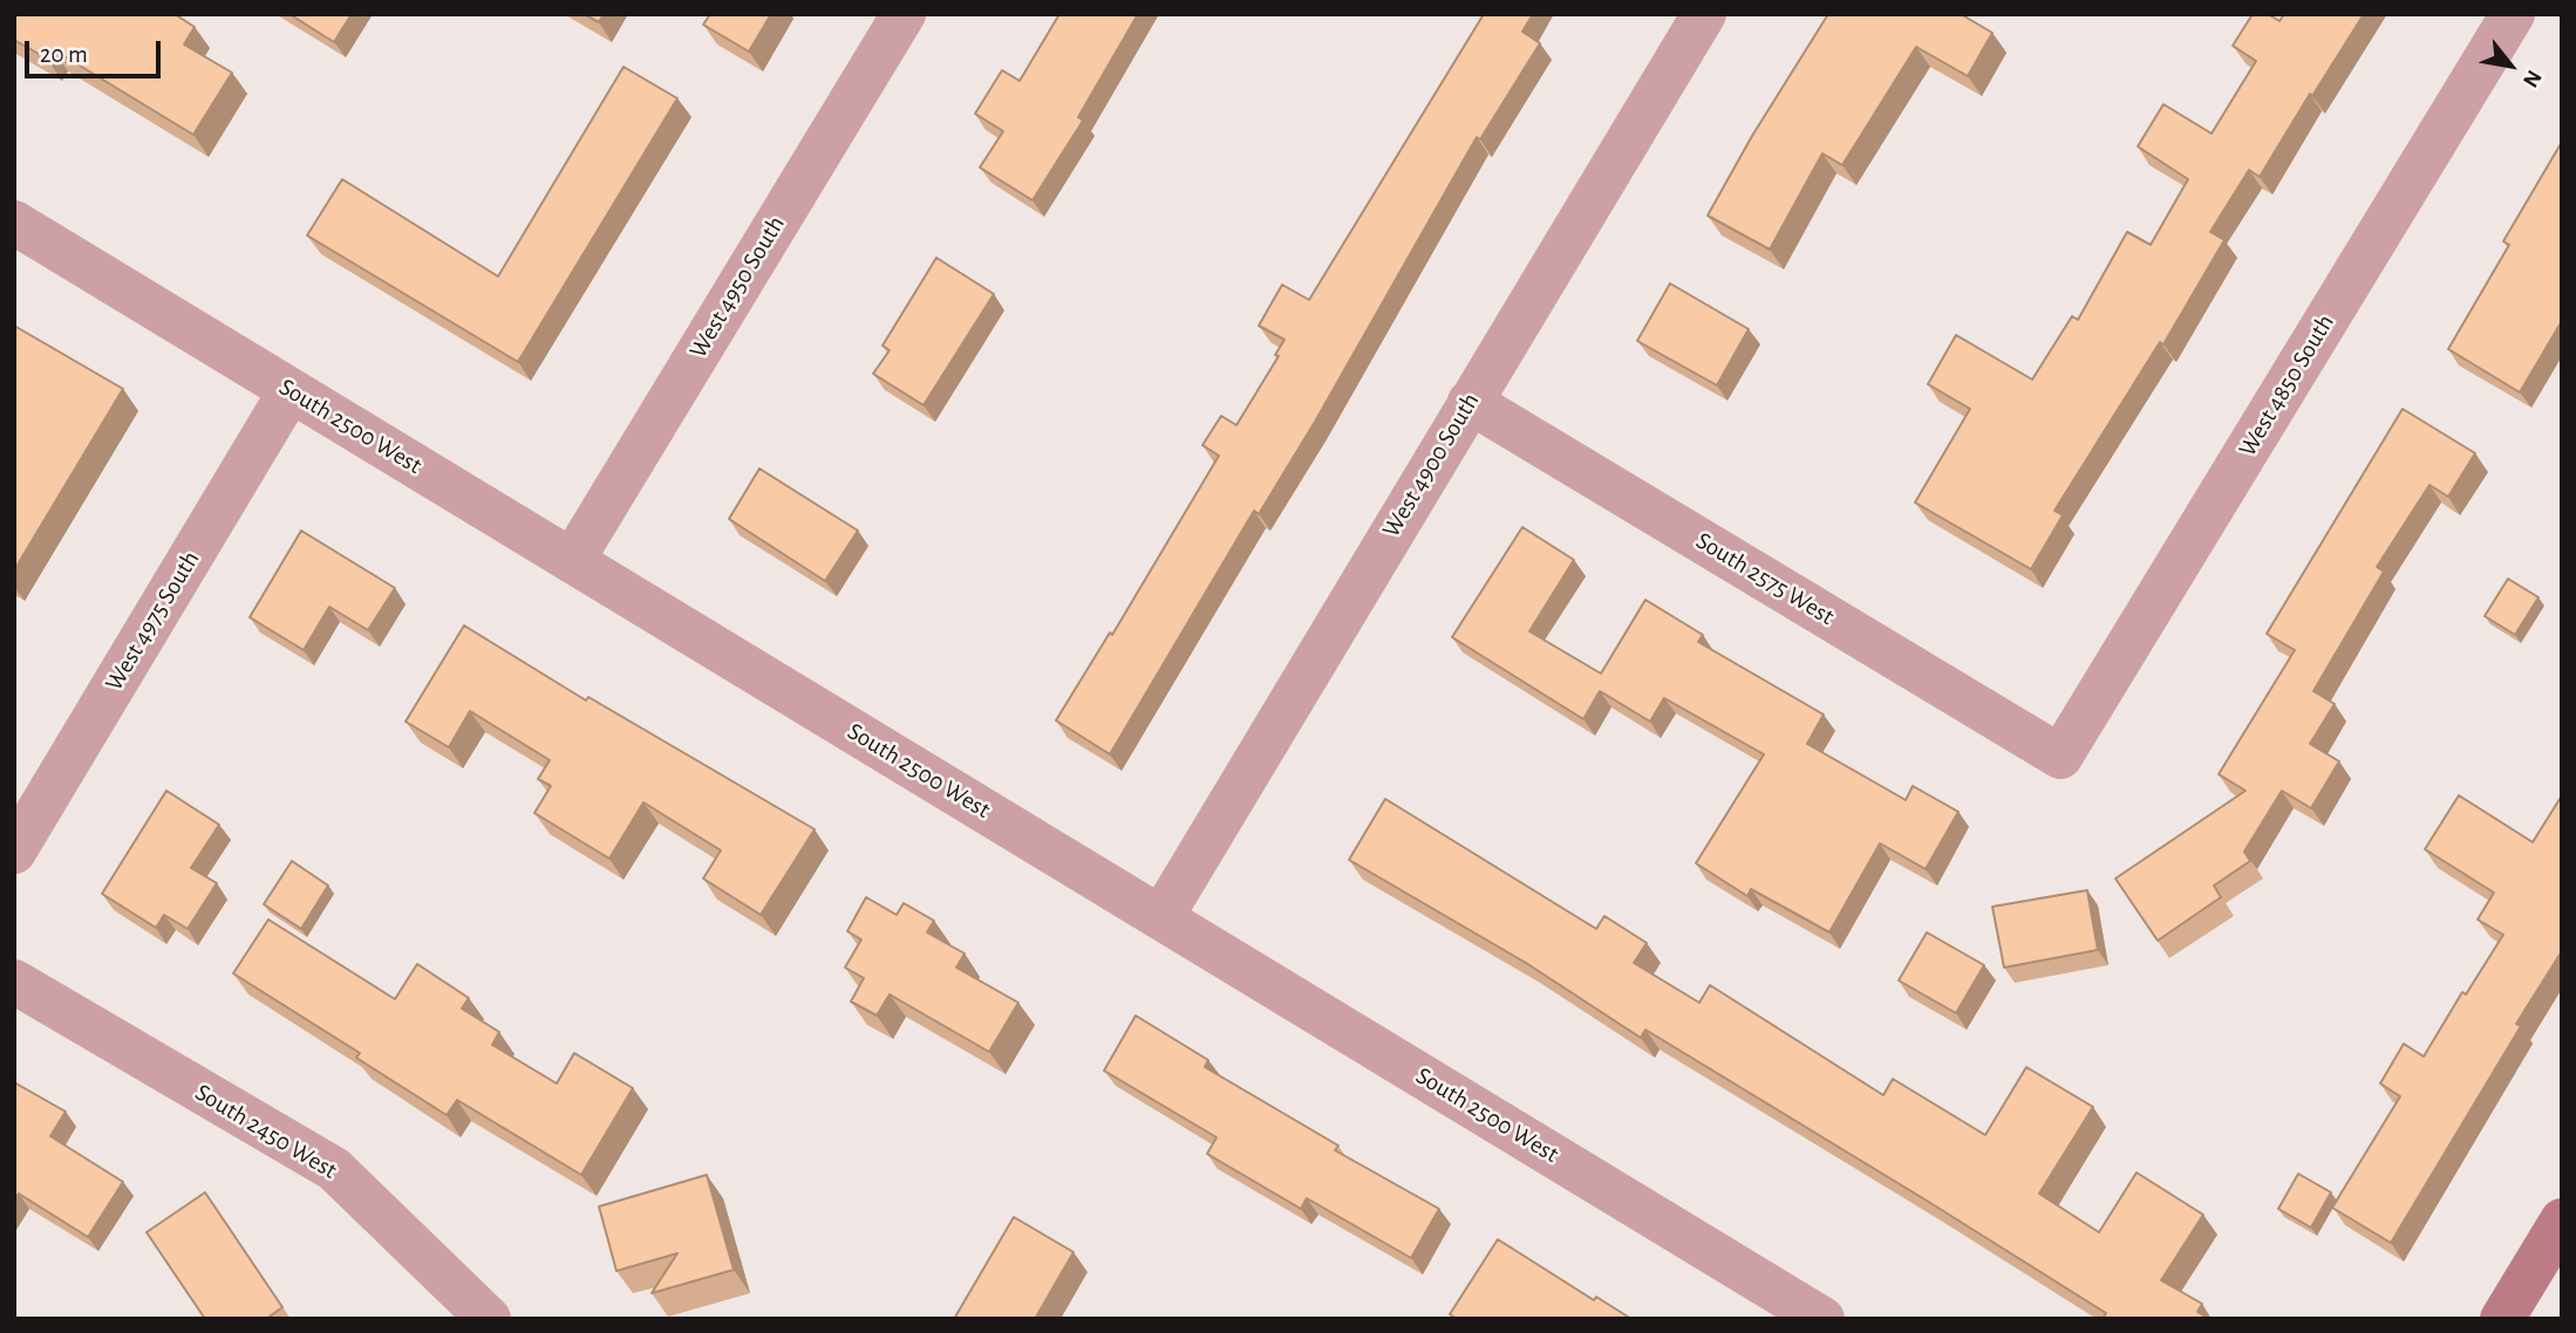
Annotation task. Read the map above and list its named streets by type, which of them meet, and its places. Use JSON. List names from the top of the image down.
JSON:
{
  "streets": {
    "street": [
      "West 4950 South",
      "West 4850 South",
      "South 2500 West",
      "West 4900 South",
      "South 2575 West",
      "West 4975 South",
      "South 2450 West"
    ]
  },
  "crossings": [
    ["West 4950 South", "South 2500 West"],
    ["West 4850 South", "South 2575 West"],
    ["South 2500 West", "West 4900 South"],
    ["South 2500 West", "West 4975 South"],
    ["West 4900 South", "South 2575 West"]
  ],
  "scale_bar": "20 m",
  "north": "bottom right"
}
